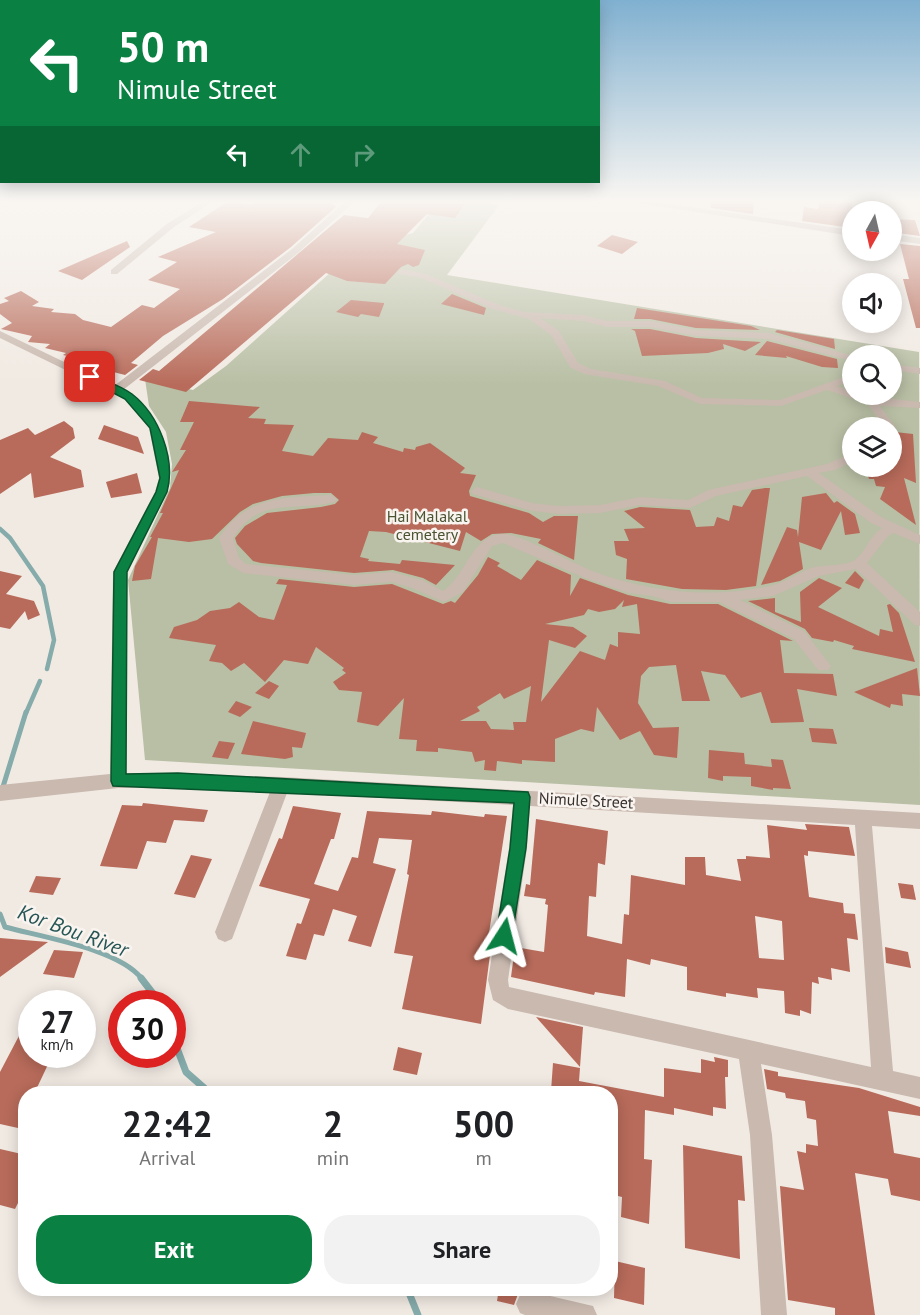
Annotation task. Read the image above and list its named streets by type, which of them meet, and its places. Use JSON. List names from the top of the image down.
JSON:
{
  "streets": {
    "street": ["Nimule Street"]
  },
  "water": ["Kor Bou River"],
  "parks": ["Hai Malakal cemetery"],
  "north": "bottom",
  "page": {
    "turn": ["50 m", "Nimule Street"],
    "speed": "27 km/h",
    "limit": "30",
    "eta": [
      "22:42",
      "Arrival",
      "2",
      "min",
      "500",
      "m"
    ],
    "buttons": ["Exit", "Share"]
  }
}
